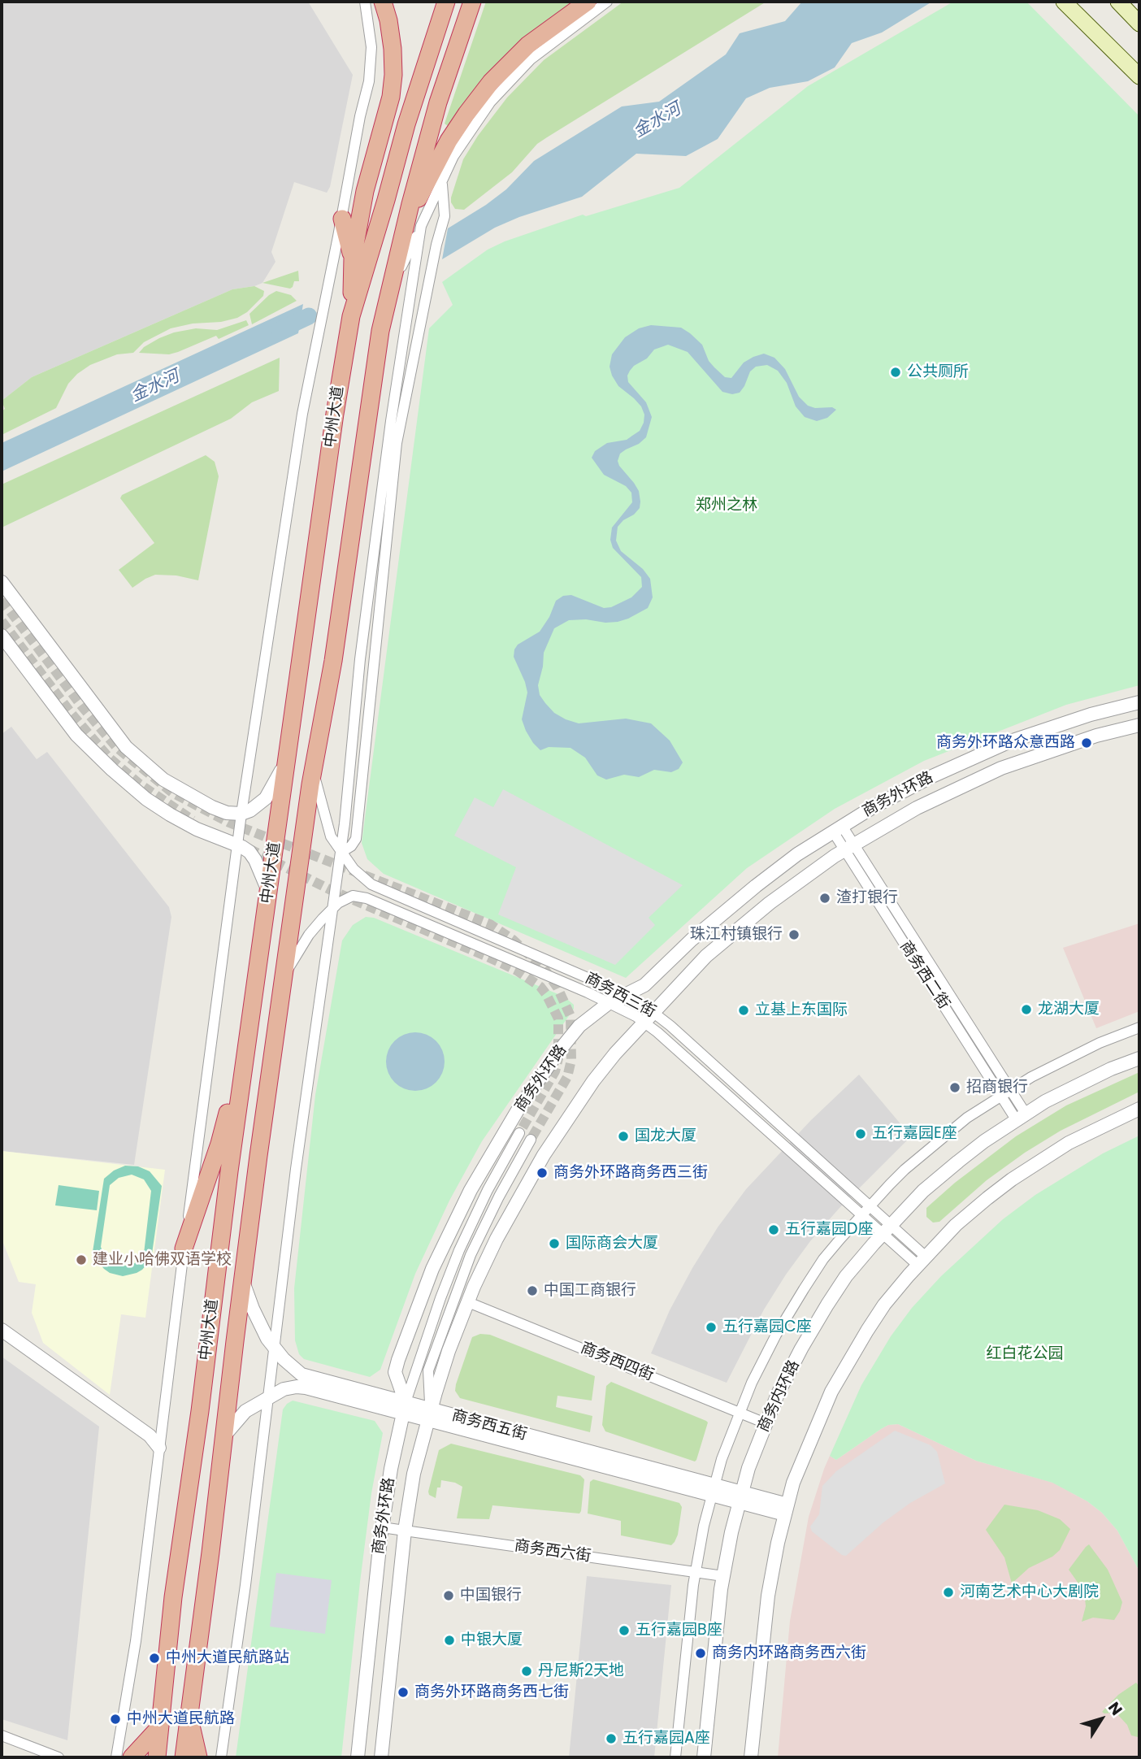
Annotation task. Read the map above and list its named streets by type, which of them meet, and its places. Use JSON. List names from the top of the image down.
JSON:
{
  "streets": {
    "highway": ["中州大道"],
    "street": [
      "商务外环路",
      "商务西二街",
      "商务西三街",
      "商务西四街",
      "商务内环路",
      "商务西五街",
      "商务西六街"
    ]
  },
  "crossings": [
    ["中州大道", "商务西三街"],
    ["中州大道", "商务西五街"],
    ["商务外环路", "商务西二街"],
    ["商务外环路", "商务西三街"],
    ["商务外环路", "商务西四街"],
    ["商务外环路", "商务西五街"],
    ["商务外环路", "商务西六街"],
    ["商务西二街", "商务内环路"],
    ["商务西三街", "商务内环路"],
    ["商务西四街", "商务内环路"],
    ["商务内环路", "商务西五街"],
    ["商务内环路", "商务西六街"]
  ],
  "water": ["金水河"],
  "parks": ["郑州之林", "红白花公园"],
  "places": [
    "公共厕所",
    "商务外环路众意西路",
    "渣打银行",
    "珠江村镇银行",
    "龙湖大厦",
    "立基上东国际",
    "招商银行",
    "五行嘉园E座",
    "国龙大厦",
    "商务外环路商务西三街",
    "五行嘉园D座",
    "国际商会大厦",
    "建业小哈佛双语学校",
    "中国工商银行",
    "五行嘉园C座",
    "河南艺术中心大剧院",
    "中国银行",
    "五行嘉园B座",
    "中银大厦",
    "商务内环路商务西六街",
    "中州大道民航路站",
    "丹尼斯2天地",
    "商务外环路商务西七街",
    "中州大道民航路",
    "五行嘉园A座"
  ],
  "north": "top right"
}
